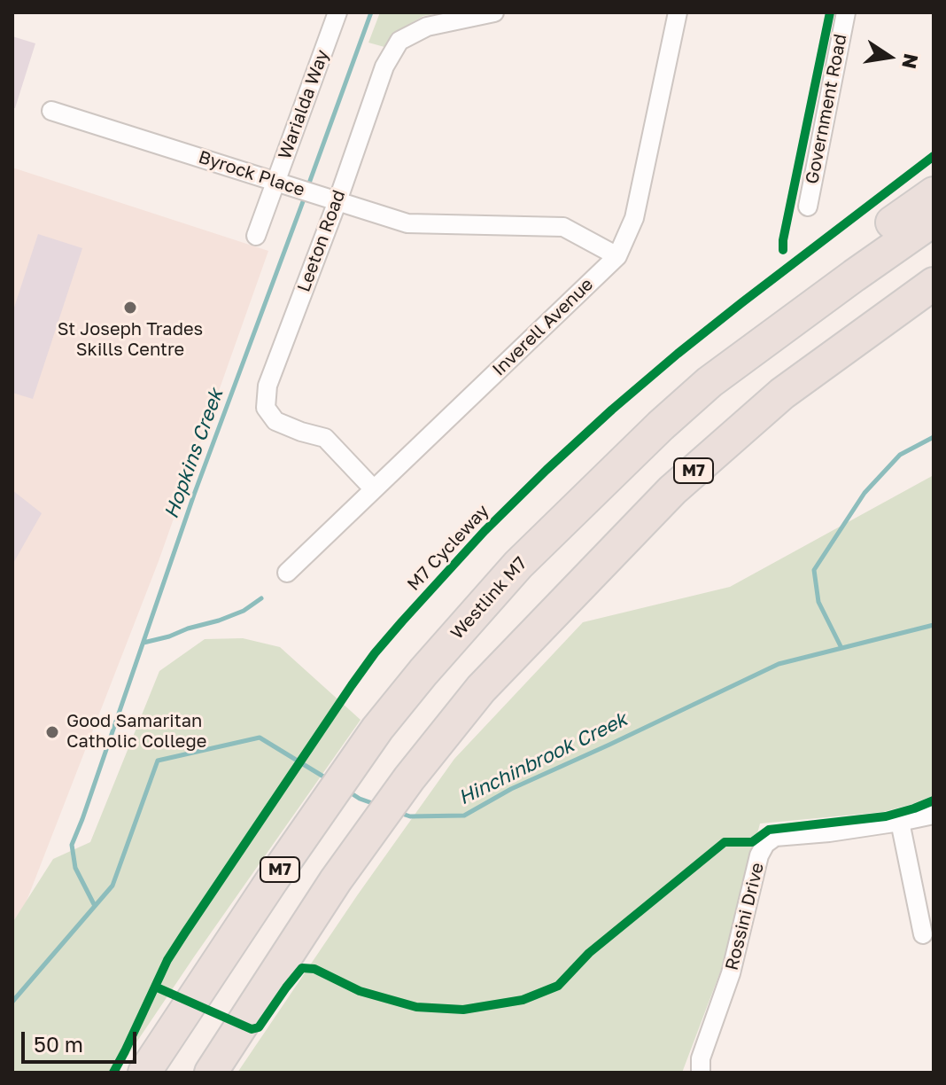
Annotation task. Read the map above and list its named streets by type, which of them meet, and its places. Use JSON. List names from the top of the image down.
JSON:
{
  "streets": {
    "highway": ["M7", "Westlink M7"],
    "street": [
      "Warialda Way",
      "Government Road",
      "Byrock Place",
      "Leeton Road",
      "Inverell Avenue",
      "Rossini Drive"
    ],
    "cycle path": ["M7 Cycleway"]
  },
  "crossings": [
    ["Warialda Way", "Byrock Place"],
    ["Byrock Place", "Leeton Road"],
    ["Byrock Place", "Inverell Avenue"],
    ["Leeton Road", "Inverell Avenue"]
  ],
  "water": ["Hopkins Creek", "Hinchinbrook Creek"],
  "places": ["St Joseph Trades Skills Centre", "Good Samaritan Catholic College"],
  "scale_bar": "50 m",
  "north": "right"
}
